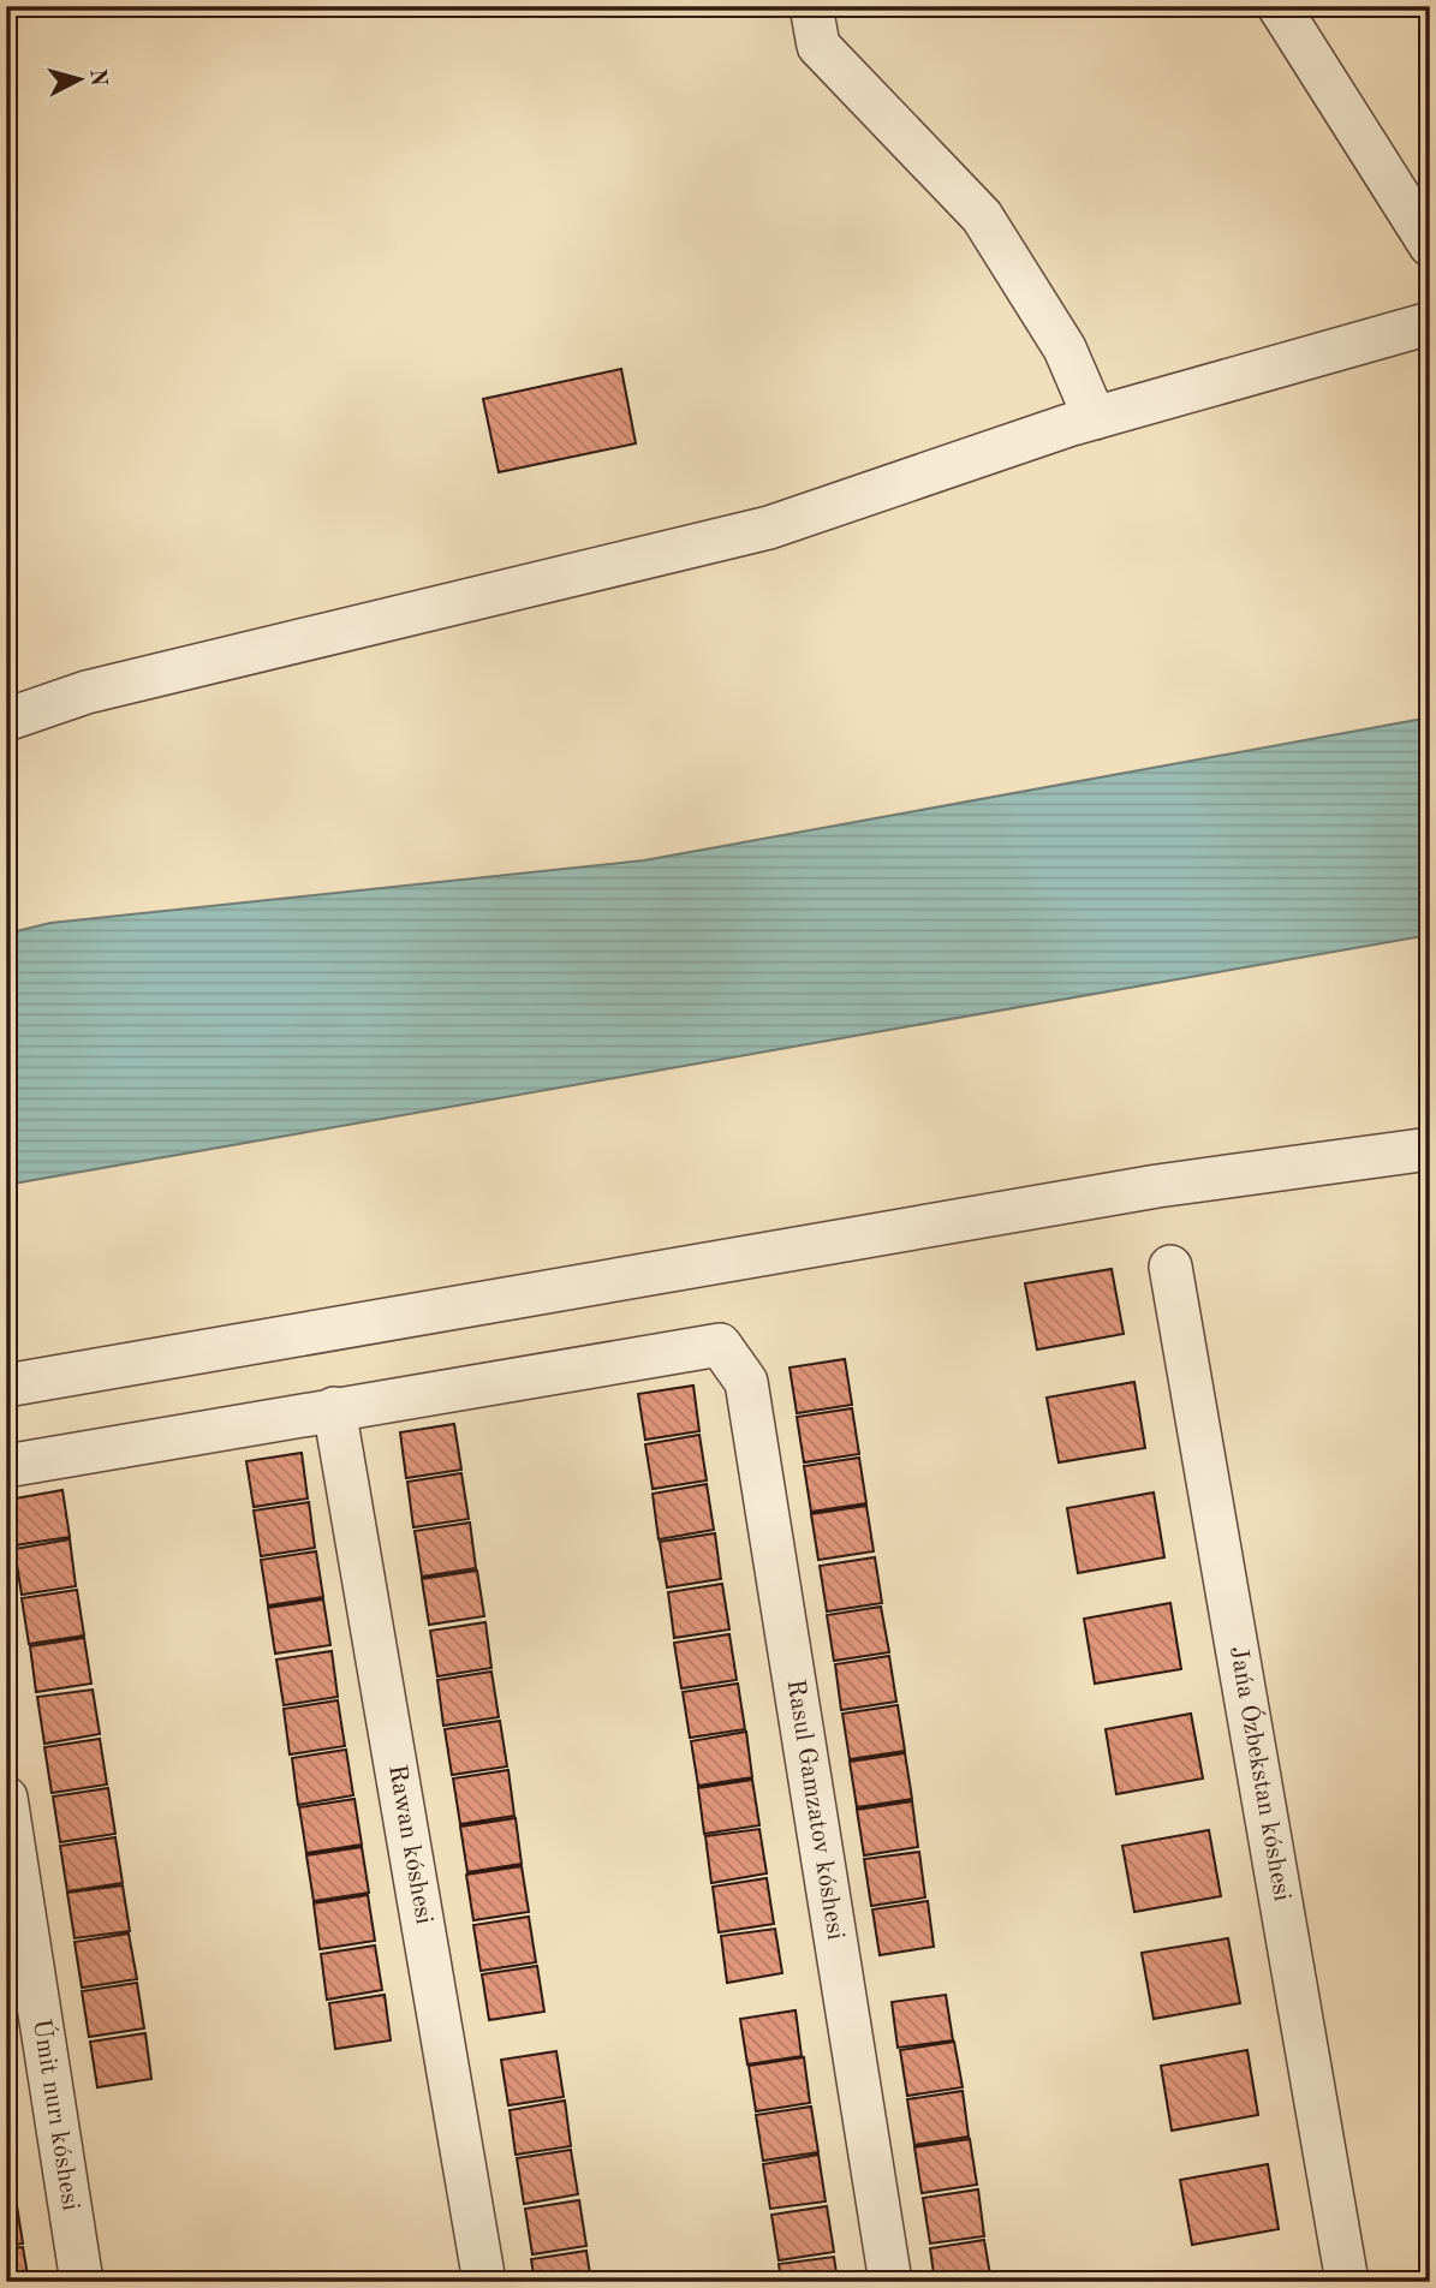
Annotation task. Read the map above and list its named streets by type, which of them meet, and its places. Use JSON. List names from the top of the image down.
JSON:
{
  "streets": {
    "street": [
      "Jańa Ózbekstan kóshesi",
      "Rasul Gamzatov kóshesi",
      "Rawan kóshesi",
      "Úmit nurı kóshesi"
    ]
  },
  "crossings": [
    ["Rasul Gamzatov kóshesi", "Rawan kóshesi"]
  ],
  "north": "right"
}
